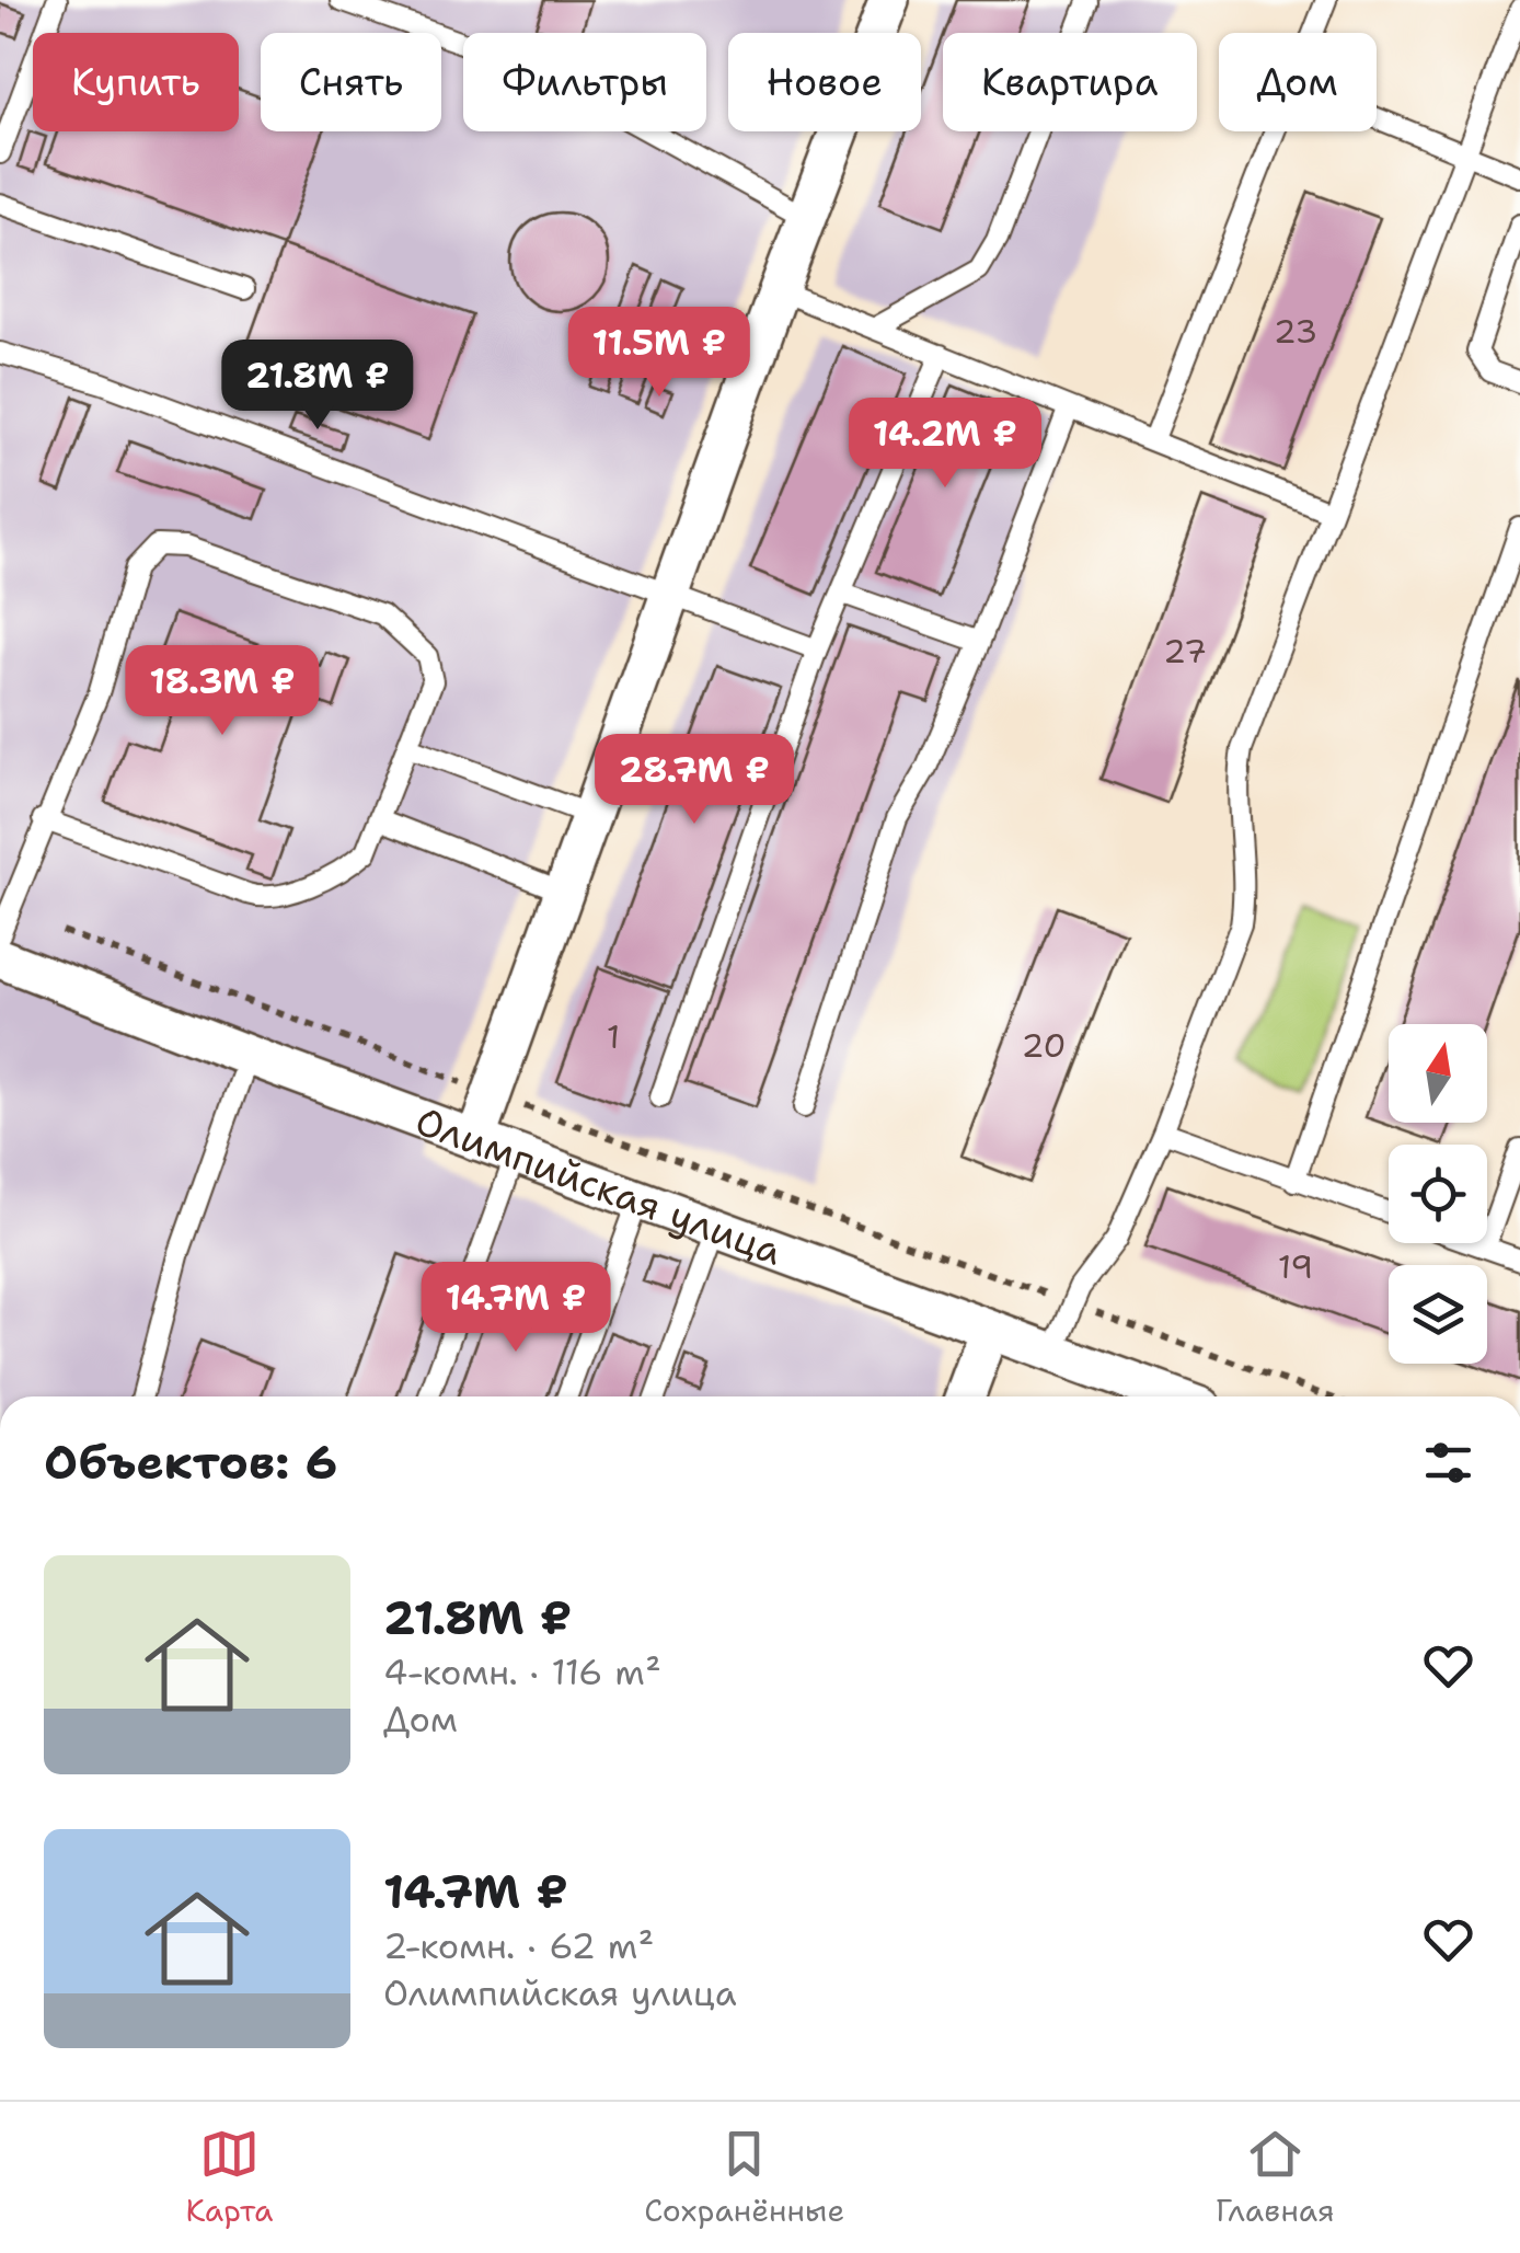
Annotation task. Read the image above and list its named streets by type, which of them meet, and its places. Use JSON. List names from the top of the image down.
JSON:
{
  "streets": {
    "street": ["Олимпийская улица"]
  },
  "house_numbers": [
    "23",
    "27",
    "1",
    "20",
    "19"
  ],
  "north": "top",
  "page": {
    "chip": [
      "Купить",
      "Снять",
      "Фильтры",
      "Новое",
      "Квартира",
      "Дом"
    ],
    "price": [
      "11.5M ₽",
      "21.8M ₽",
      "14.2M ₽",
      "18.3M ₽",
      "28.7M ₽",
      "14.7M ₽"
    ],
    "heading": "Объектов: 6",
    "list": [
      {
        "name": "21.8M ₽",
        "note": "4-комн. · 116 m² · Дом"
      },
      {
        "name": "14.7M ₽",
        "note": "2-комн. · 62 m² · Олимпийская улица"
      }
    ],
    "tabs": ["Карта", "Сохранённые", "Главная"]
  }
}
